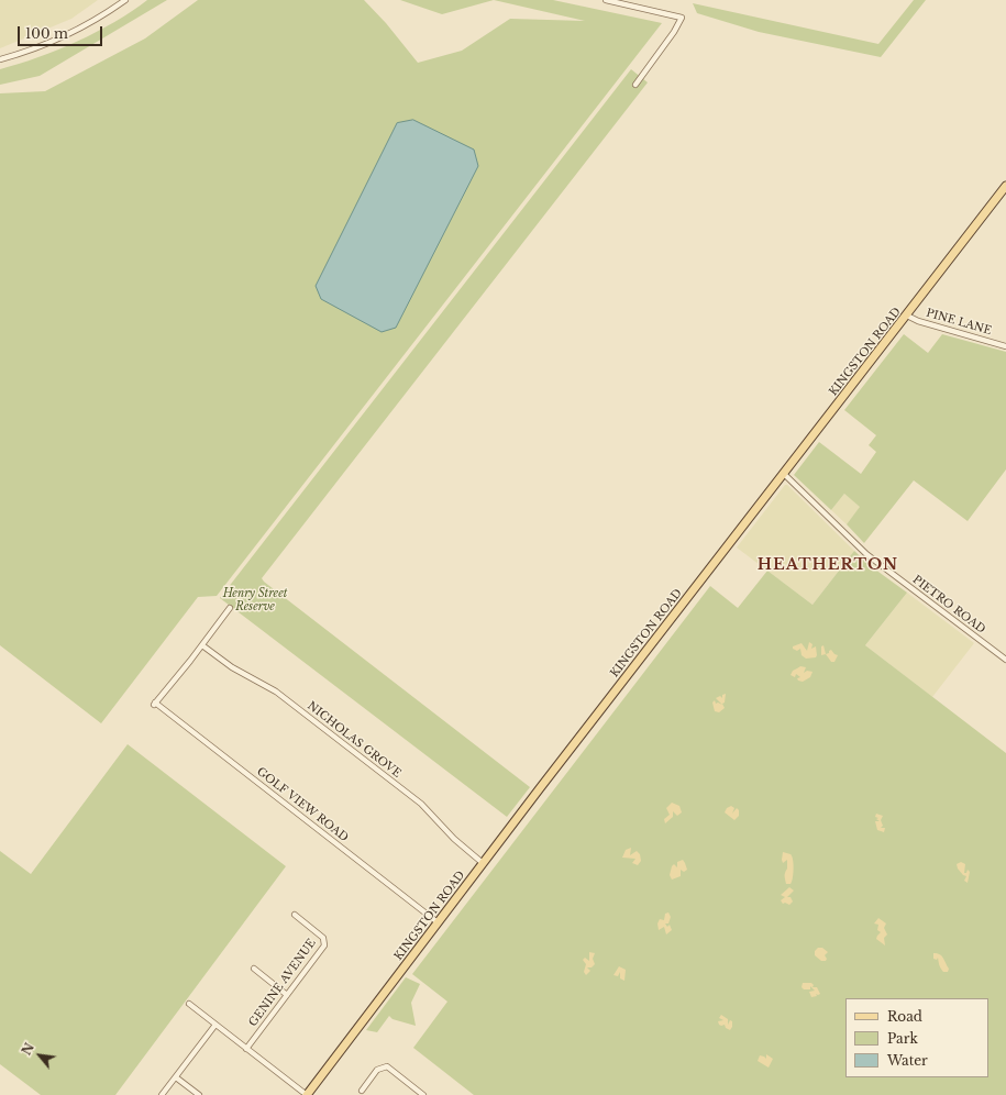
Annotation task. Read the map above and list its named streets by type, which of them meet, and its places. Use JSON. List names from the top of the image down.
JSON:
{
  "streets": {
    "main road": ["KINGSTON ROAD"],
    "street": [
      "PINE LANE",
      "PIETRO ROAD",
      "NICHOLAS GROVE",
      "GOLF VIEW ROAD",
      "GENINE AVENUE"
    ]
  },
  "crossings": [
    ["PINE LANE", "KINGSTON ROAD"],
    ["KINGSTON ROAD", "PIETRO ROAD"],
    ["KINGSTON ROAD", "NICHOLAS GROVE"],
    ["KINGSTON ROAD", "GOLF VIEW ROAD"],
    ["NICHOLAS GROVE", "GOLF VIEW ROAD"]
  ],
  "districts": ["HEATHERTON"],
  "parks": ["Henry Street Reserve"],
  "legend": ["Road", "Park", "Water"],
  "scale_bar": "100 m",
  "north": "top left"
}
